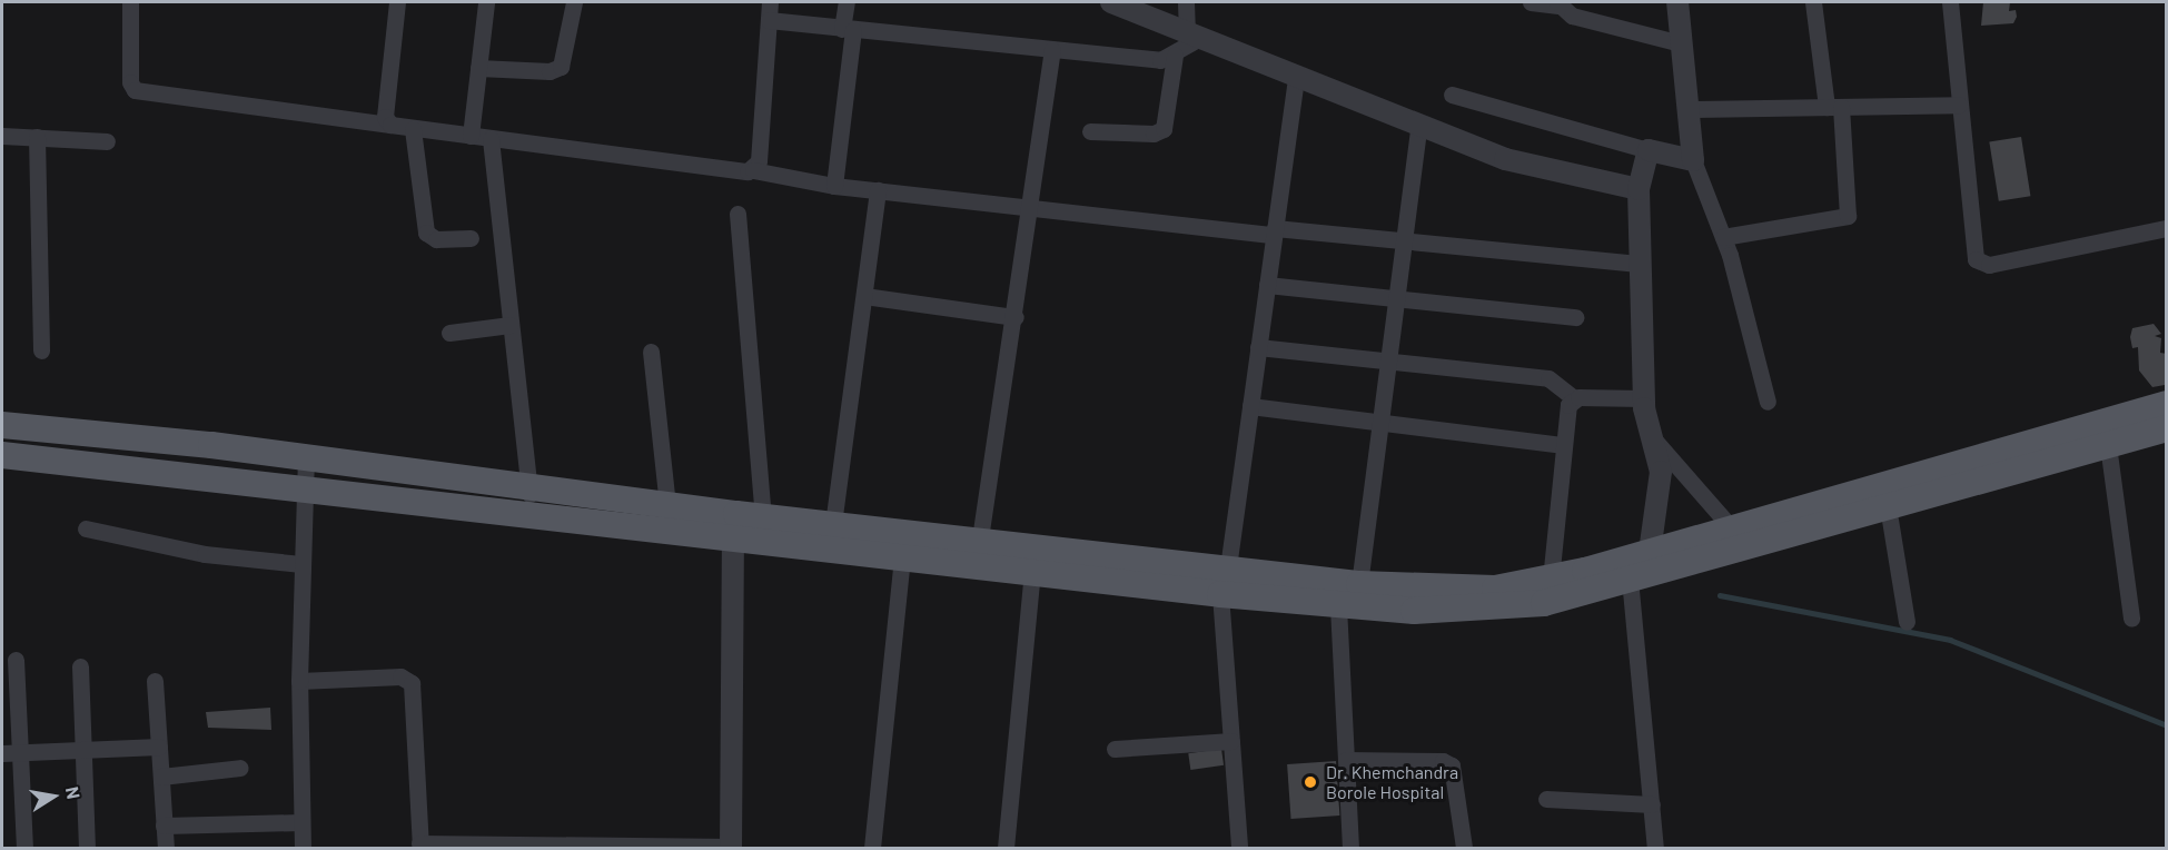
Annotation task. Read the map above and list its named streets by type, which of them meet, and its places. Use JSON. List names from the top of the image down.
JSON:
{
  "places": ["Dr. Khemchandra Borole Hospital"],
  "north": "right"
}
